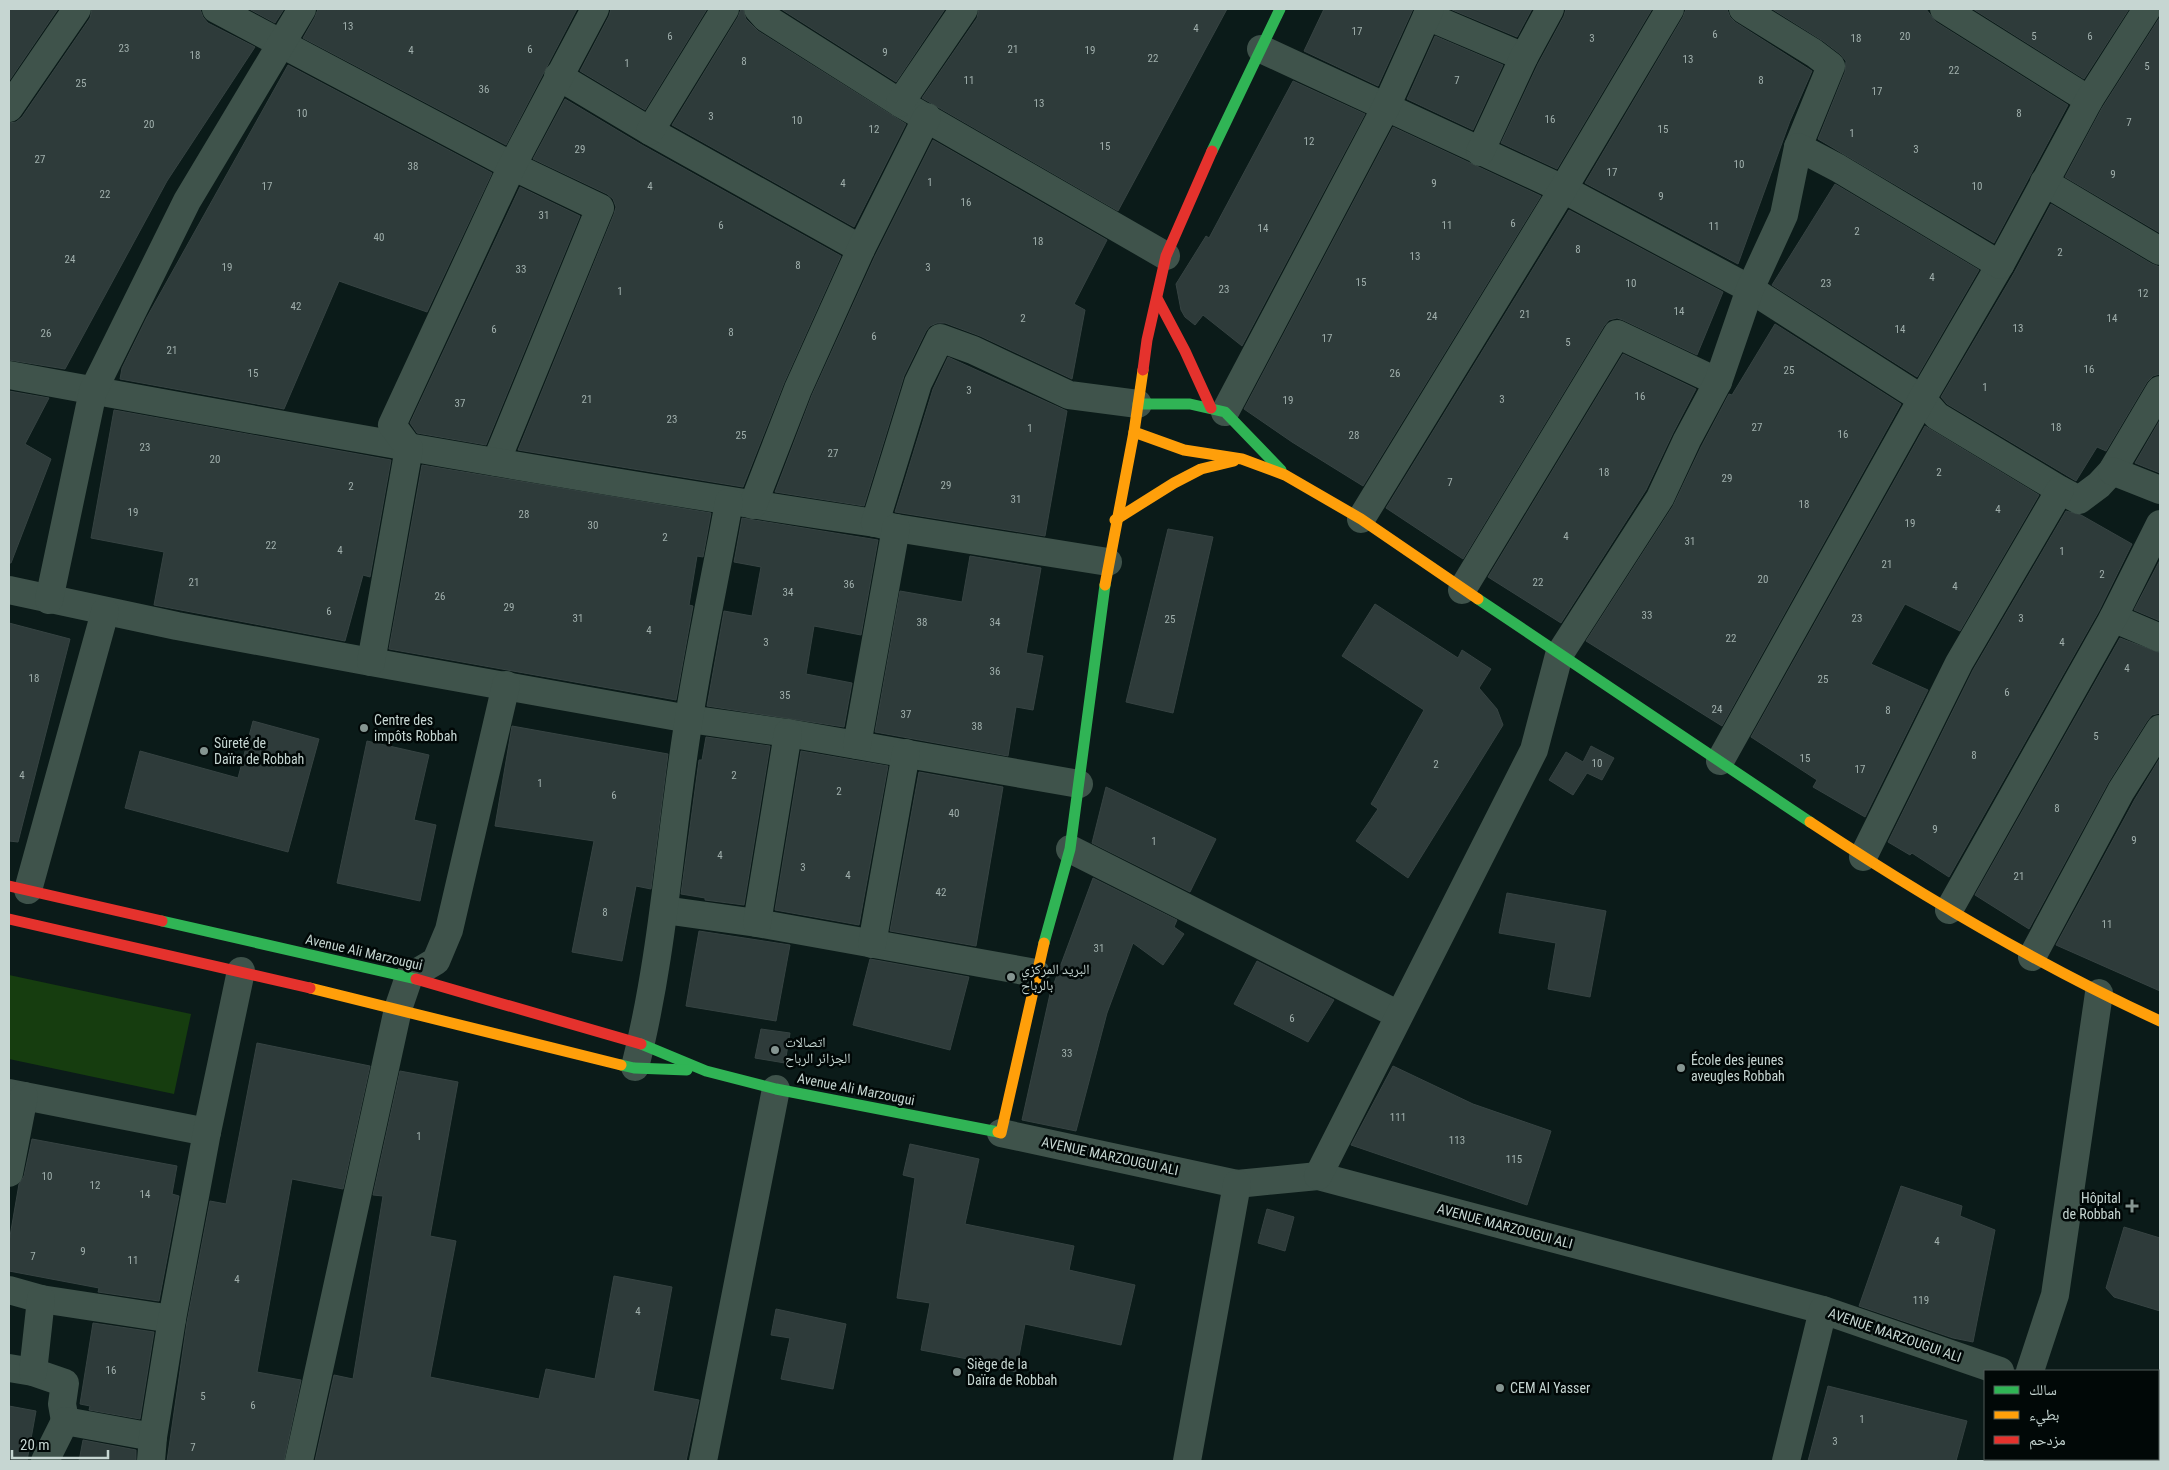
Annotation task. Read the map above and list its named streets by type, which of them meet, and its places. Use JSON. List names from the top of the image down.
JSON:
{
  "streets": {
    "main road": ["Avenue Ali Marzougui"],
    "street": ["AVENUE MARZOUGUI ALI"]
  },
  "crossings": [
    ["Avenue Ali Marzougui", "AVENUE MARZOUGUI ALI"]
  ],
  "places": {
    "other": [
      "Centre des impôts Robbah",
      "Sûreté de Daïra de Robbah",
      "البريد المركزي بالرباح",
      "اتصالات الجزائر الرباح",
      "École des jeunes aveugles Robbah",
      "Siège de la Daïra de Robbah",
      "CEM Al Yasser"
    ],
    "health": ["Hôpital de Robbah"]
  },
  "house_numbers": [
    "13",
    "4",
    "17",
    "6",
    "6",
    "20",
    "5",
    "6",
    "3",
    "18",
    "23",
    "6",
    "21",
    "4",
    "19",
    "9",
    "18",
    "22",
    "13",
    "8",
    "1",
    "5",
    "22",
    "11",
    "7",
    "8",
    "25",
    "36",
    "17",
    "13",
    "10",
    "8",
    "3",
    "16",
    "10",
    "7",
    "20",
    "12",
    "15",
    "1",
    "12",
    "15",
    "29",
    "3",
    "27",
    "10",
    "38",
    "17",
    "9",
    "1",
    "4",
    "9",
    "17",
    "4",
    "10",
    "22",
    "9",
    "16",
    "31",
    "6",
    "6",
    "11",
    "11",
    "14",
    "2",
    "40",
    "18",
    "8",
    "2",
    "13",
    "24",
    "8",
    "19",
    "3",
    "33",
    "4",
    "15",
    "10",
    "23",
    "23",
    "1",
    "12",
    "42",
    "14",
    "21",
    "24",
    "2",
    "14",
    "13",
    "6",
    "14",
    "8",
    "26",
    "6",
    "17",
    "5",
    "21",
    "16",
    "25",
    "15",
    "26",
    "1",
    "3",
    "16",
    "21",
    "3",
    "19",
    "37",
    "23",
    "27",
    "18",
    "1",
    "16",
    "25",
    "28",
    "23",
    "27",
    "20",
    "18",
    "2",
    "29",
    "7",
    "29",
    "2",
    "31",
    "18",
    "4",
    "19",
    "28",
    "19",
    "30",
    "4",
    "2",
    "31",
    "22",
    "4",
    "1",
    "21",
    "2",
    "20",
    "21",
    "22",
    "36",
    "4",
    "34",
    "26",
    "29",
    "6",
    "33",
    "31",
    "23",
    "3",
    "25",
    "38",
    "34",
    "4",
    "22",
    "3",
    "4",
    "4",
    "36",
    "18",
    "25",
    "6",
    "35",
    "24",
    "8",
    "37",
    "38",
    "5",
    "8",
    "15",
    "10",
    "2",
    "17",
    "4",
    "2",
    "1",
    "2",
    "6",
    "8",
    "40",
    "9",
    "9",
    "1",
    "4",
    "3",
    "4",
    "21",
    "42",
    "8",
    "11",
    "31",
    "6",
    "33",
    "111",
    "1",
    "113",
    "115",
    "10",
    "12",
    "14",
    "4",
    "9",
    "7",
    "11",
    "4",
    "119",
    "4",
    "16",
    "5",
    "6",
    "1",
    "3",
    "7"
  ],
  "legend": ["سالك", "بطيء", "مزدحم"],
  "scale_bar": "20 m"
}
